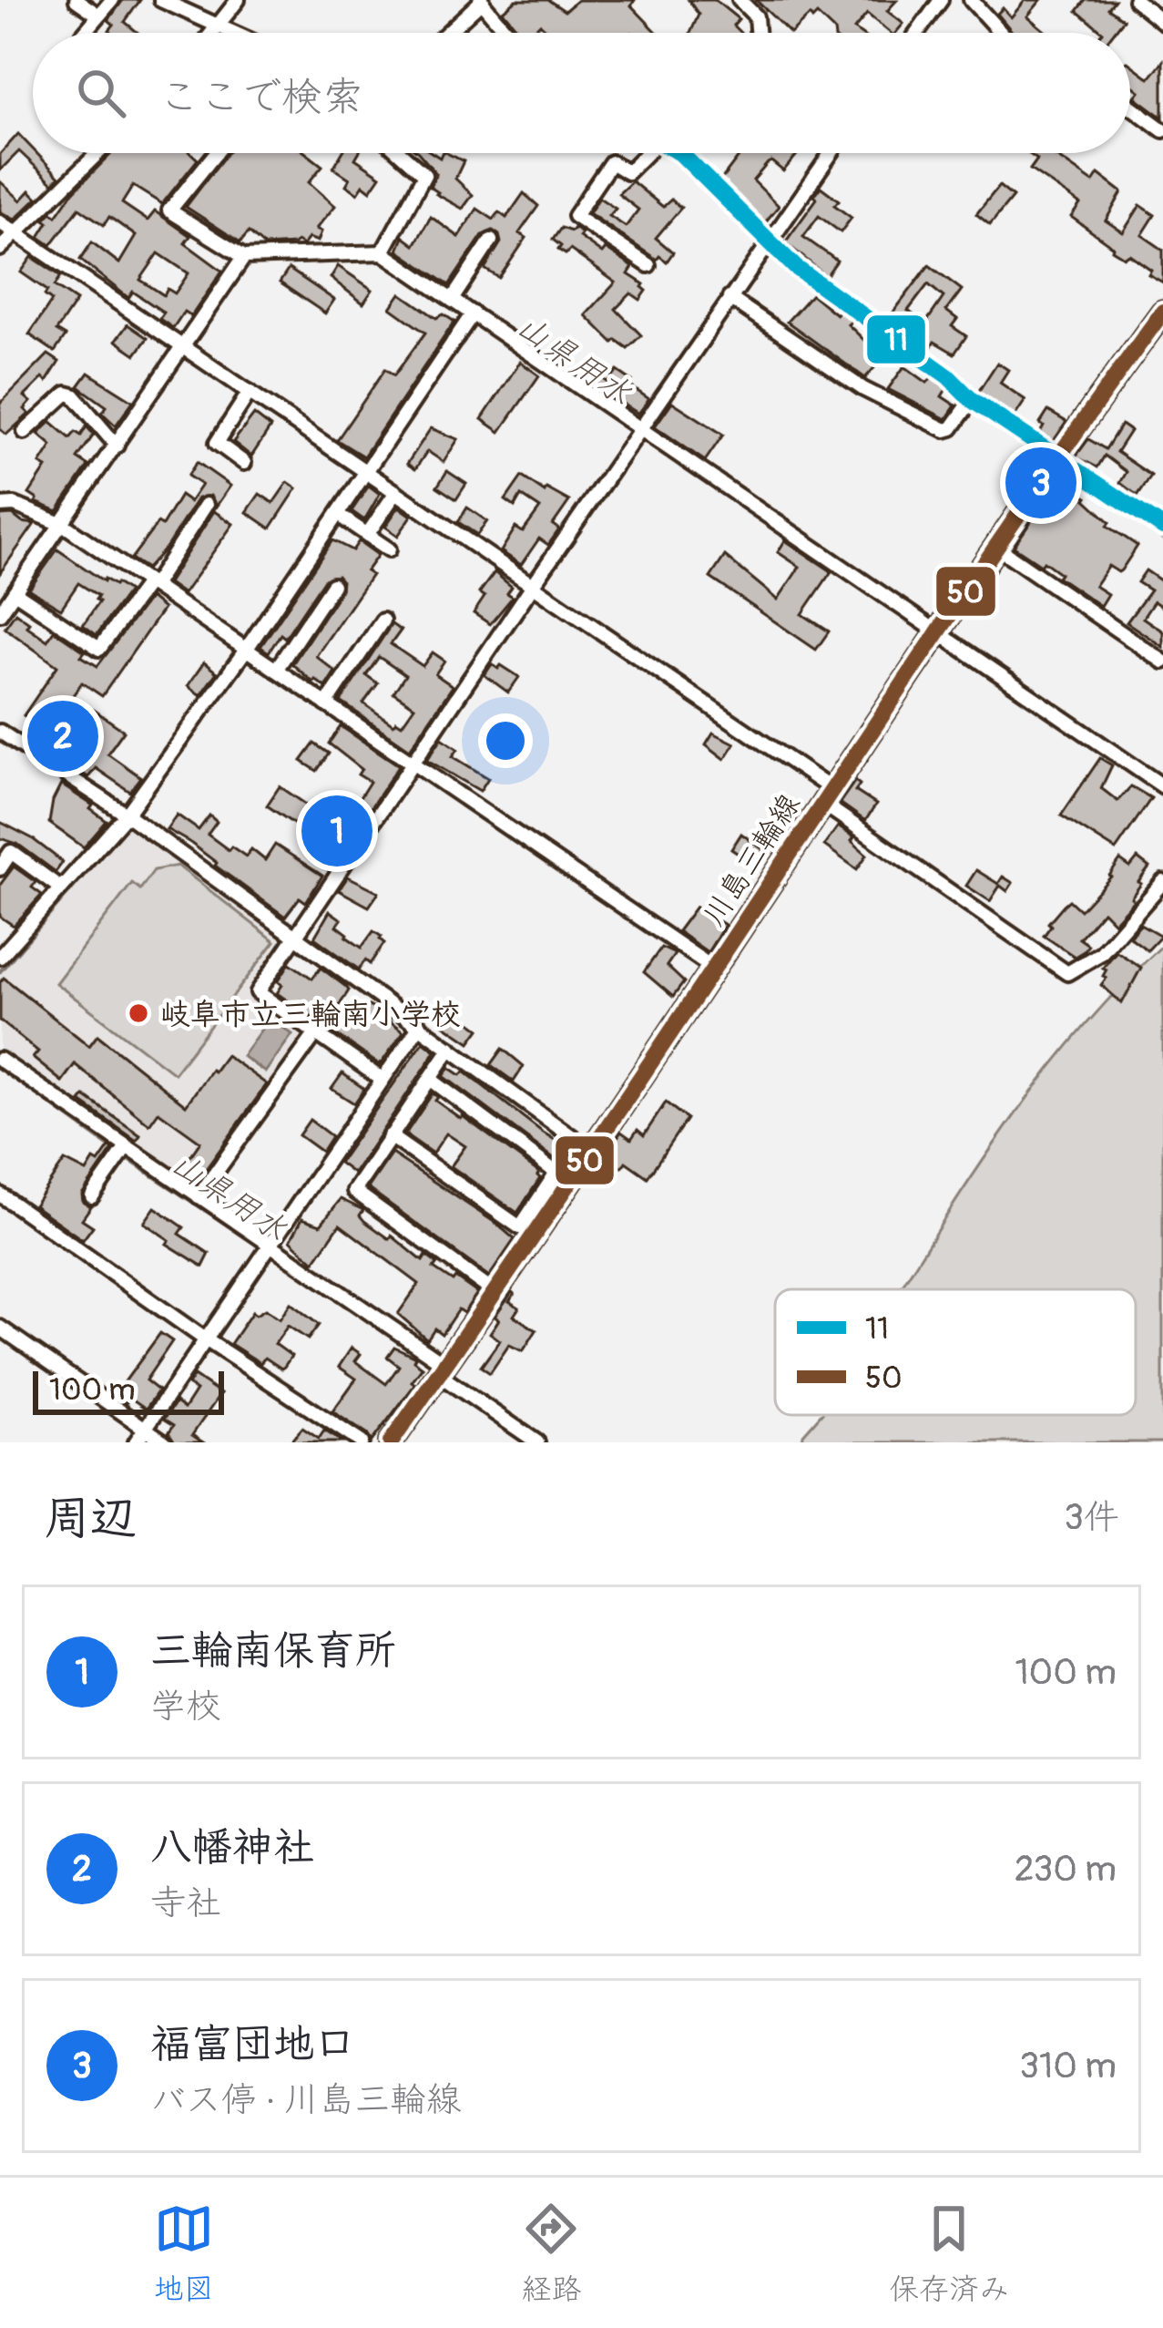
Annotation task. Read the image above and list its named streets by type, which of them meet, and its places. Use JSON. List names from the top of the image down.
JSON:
{
  "streets": {
    "main road": ["川島三輪線"]
  },
  "water": ["山県用水"],
  "places": ["岐阜市立三輪南小学校"],
  "lines": ["transit line 11", "transit line 50"],
  "legend": ["11", "50"],
  "scale_bar": "100 m",
  "page": {
    "search": "ここで検索",
    "pins": ["3", "2", "1"],
    "scale": "100 m",
    "heading": ["周辺", "3件"],
    "list": [
      {
        "mark": "1",
        "name": "三輪南保育所",
        "note": "学校",
        "value": "100 m"
      },
      {
        "mark": "2",
        "name": "八幡神社",
        "note": "寺社",
        "value": "230 m"
      },
      {
        "mark": "3",
        "name": "福富団地口",
        "note": "バス停 · 川島三輪線",
        "value": "310 m"
      }
    ],
    "nav": ["地図", "経路", "保存済み"]
  }
}
